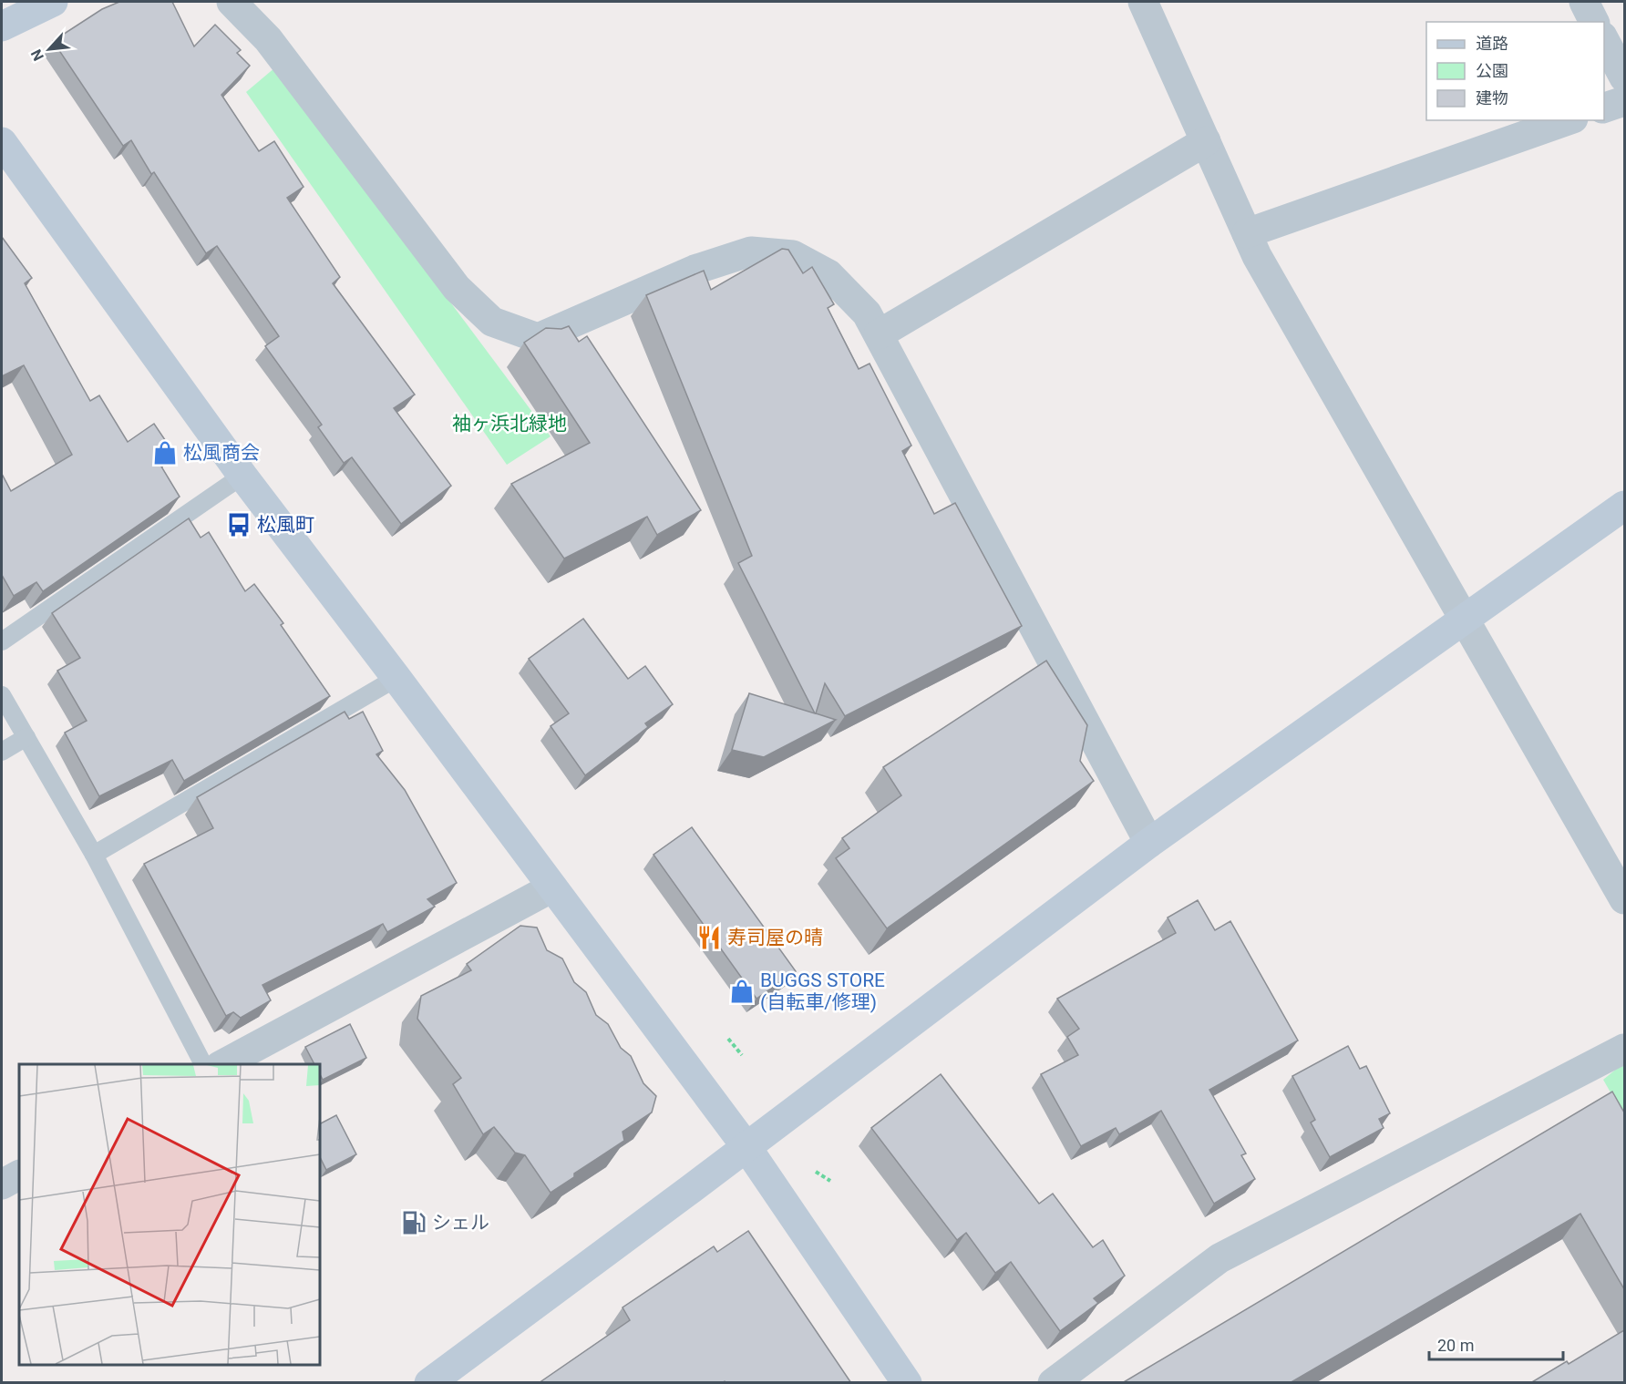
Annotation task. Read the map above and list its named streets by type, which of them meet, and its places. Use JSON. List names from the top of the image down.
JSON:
{
  "parks": ["袖ヶ浜北緑地"],
  "places": {
    "shop": ["松風商会", "BUGGS STORE (自転車/修理)"],
    "bus stop": ["松風町"],
    "restaurant": ["寿司屋の晴"],
    "fuel station": ["シェル"]
  },
  "legend": ["道路", "公園", "建物"],
  "scale_bar": "20 m",
  "north": "bottom left"
}
